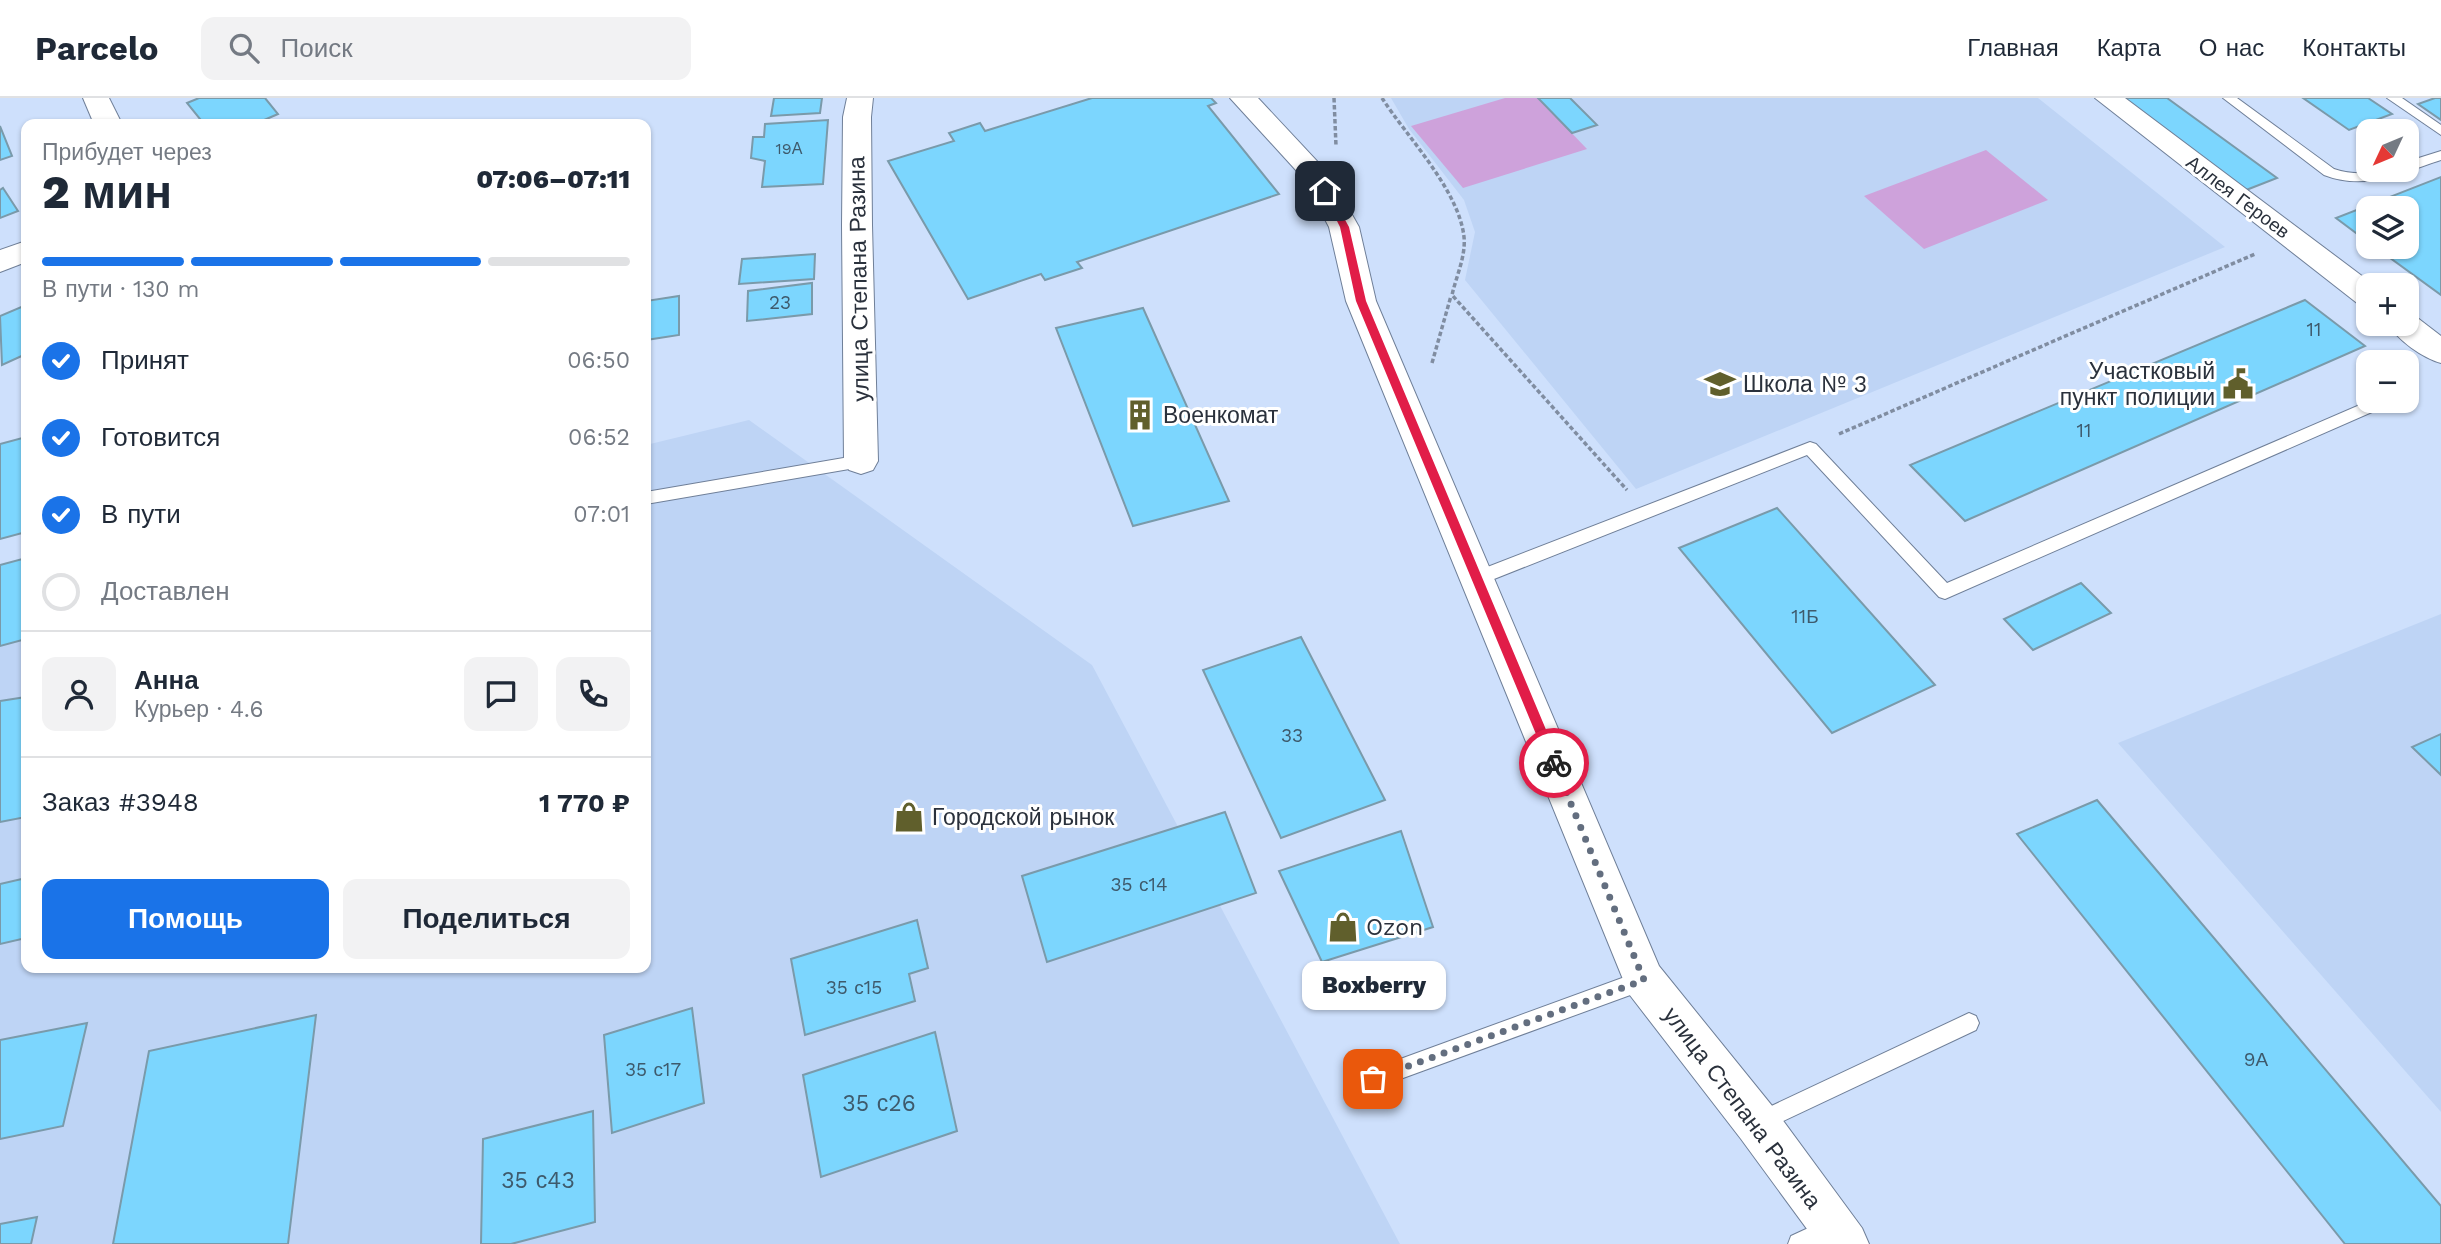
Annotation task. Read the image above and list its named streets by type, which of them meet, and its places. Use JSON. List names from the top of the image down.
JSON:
{
  "streets": {
    "street": ["Аллея Героев", "улица Степана Разина"]
  },
  "places": {
    "school or university": ["Школа № 3"],
    "public building": ["Участковый пункт полиции"],
    "building": ["Военкомат"],
    "shop": ["Городской рынок", "Ozon"],
    "other": ["Boxberry"]
  },
  "house_numbers": [
    "19А",
    "23",
    "11",
    "11",
    "11Б",
    "33",
    "35 с14",
    "35 с15",
    "9А",
    "35 с17",
    "35 с26",
    "35 с43"
  ],
  "north": "bottom left",
  "page": {
    "header": "Parcelo",
    "search": "Поиск",
    "nav": [
      "Главная",
      "Карта",
      "О нас",
      "Контакты"
    ],
    "map_buttons": ["+", "−"],
    "heading": ["2 мин", "Прибудет через", "07:06–07:11"],
    "panel": [
      "Анна",
      "Курьер · 4.6",
      "Заказ #3948",
      "1 770 ₽"
    ],
    "bar": "В пути · 130 m",
    "list": [
      ["Принят", "06:50"],
      ["Готовится", "06:52"],
      ["В пути", "07:01"],
      "Доставлен"
    ],
    "buttons": ["Помощь", "Поделиться"],
    "bubble": "Boxberry"
  }
}
